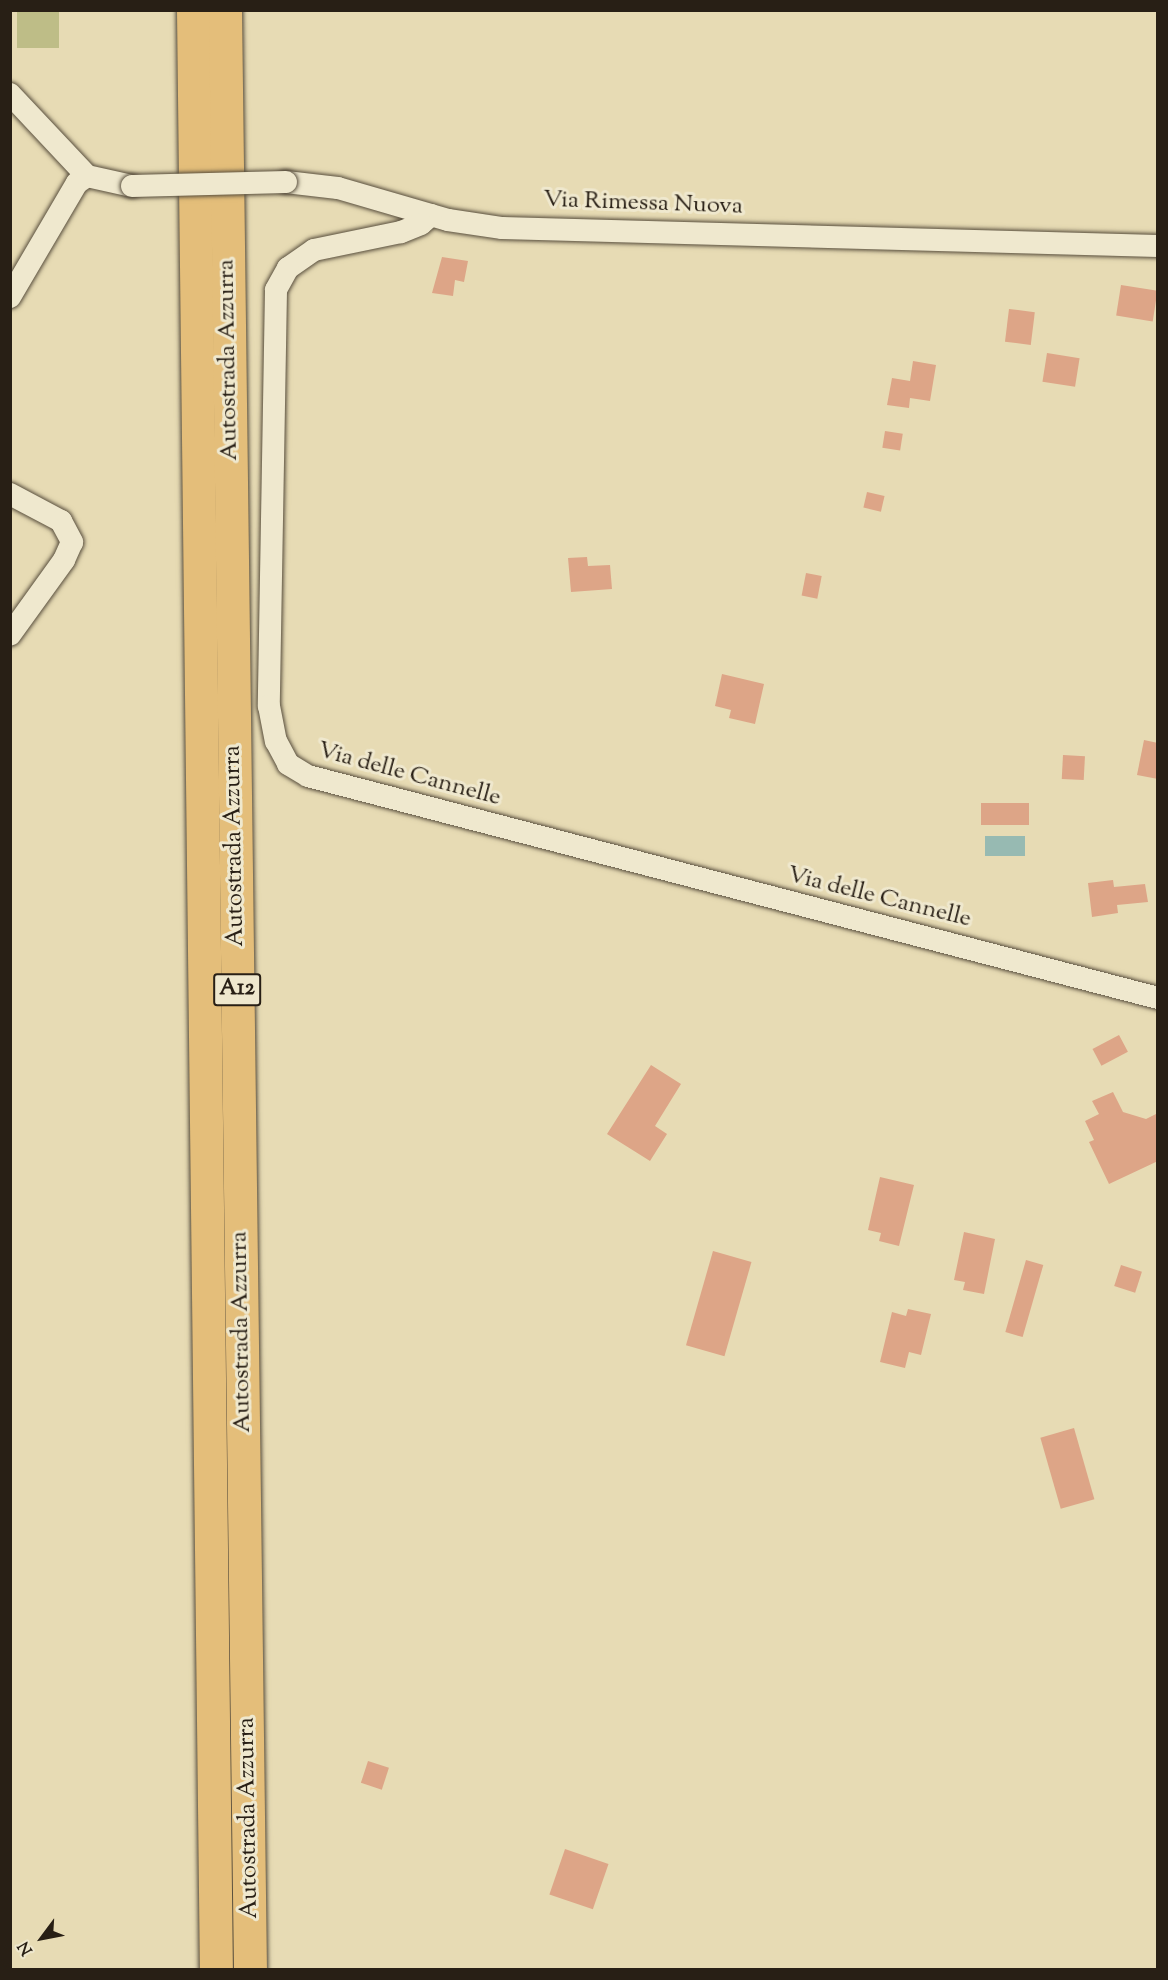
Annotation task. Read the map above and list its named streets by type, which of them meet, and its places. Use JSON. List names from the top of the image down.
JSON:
{
  "streets": {
    "highway": ["Autostrada Azzurra", "A12"],
    "street": ["Via Rimessa Nuova", "Via delle Cannelle"]
  },
  "crossings": [
    ["Via Rimessa Nuova", "Via delle Cannelle"]
  ],
  "north": "bottom left"
}
